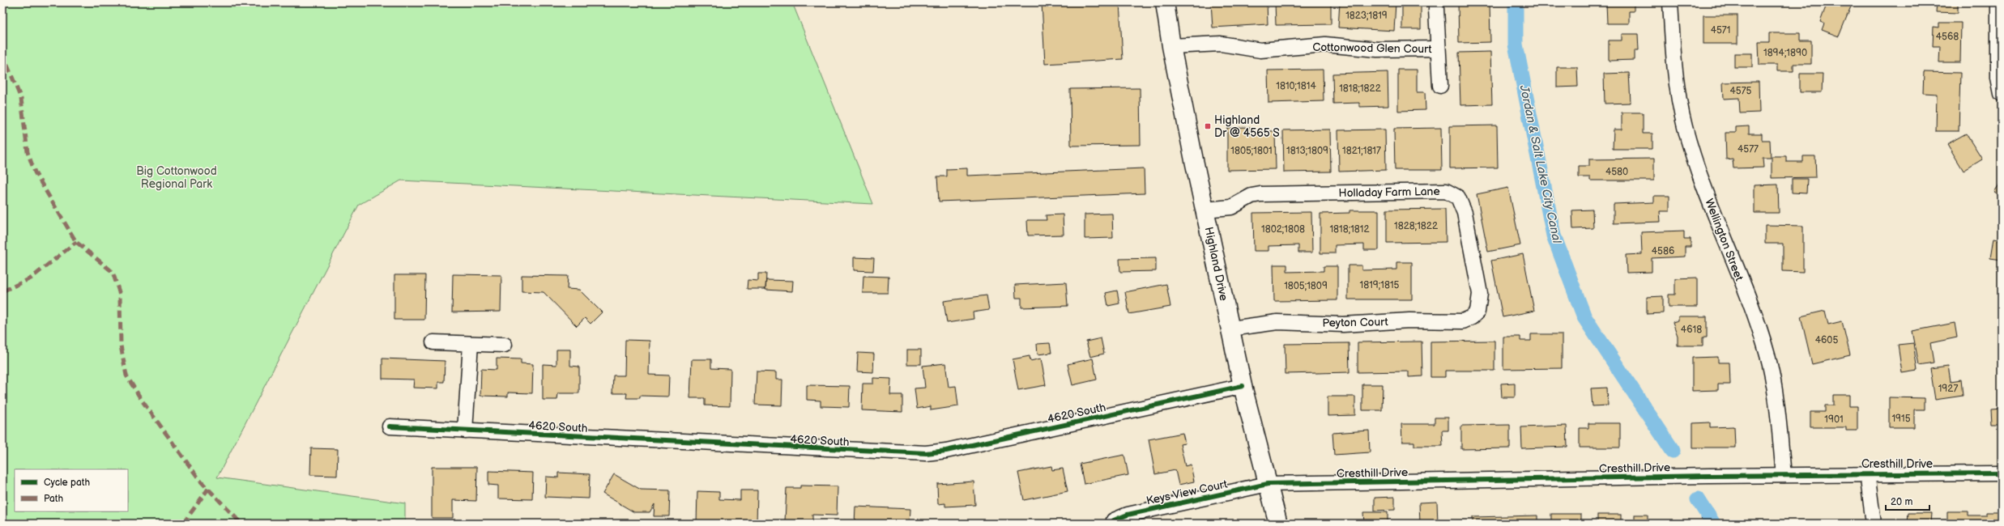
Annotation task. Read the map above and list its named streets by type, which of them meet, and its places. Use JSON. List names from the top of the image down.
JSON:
{
  "streets": {
    "main road": ["Highland Drive"],
    "street": [
      "Cottonwood Glen Court",
      "Holladay Farm Lane",
      "Wellington Street",
      "Peyton Court",
      "4620 South",
      "Cresthill Drive",
      "Keys View Court"
    ]
  },
  "crossings": [
    ["Cottonwood Glen Court", "Highland Drive"],
    ["Holladay Farm Lane", "Highland Drive"],
    ["Holladay Farm Lane", "Peyton Court"],
    ["Wellington Street", "Cresthill Drive"],
    ["Highland Drive", "Peyton Court"],
    ["Highland Drive", "4620 South"],
    ["Highland Drive", "Cresthill Drive"],
    ["Highland Drive", "Keys View Court"],
    ["Cresthill Drive", "Keys View Court"]
  ],
  "water": ["Jordan & Salt Lake City Canal"],
  "parks": ["Big Cottonwood Regional Park"],
  "places": {
    "transit": ["Highland Dr @ 4565 S"]
  },
  "house_numbers": [
    "1823;1819",
    "4571",
    "4568",
    "1894;1890",
    "1810;1814",
    "1818;1822",
    "4575",
    "4577",
    "1805;1801",
    "1813;1809",
    "1821;1817",
    "4580",
    "1828;1822",
    "1802;1808",
    "1818;1812",
    "4586",
    "1819;1815",
    "1805;1809",
    "4618",
    "4605",
    "1927",
    "1915",
    "1901"
  ],
  "legend": ["Cycle path", "Path"],
  "scale_bar": "20 m"
}
